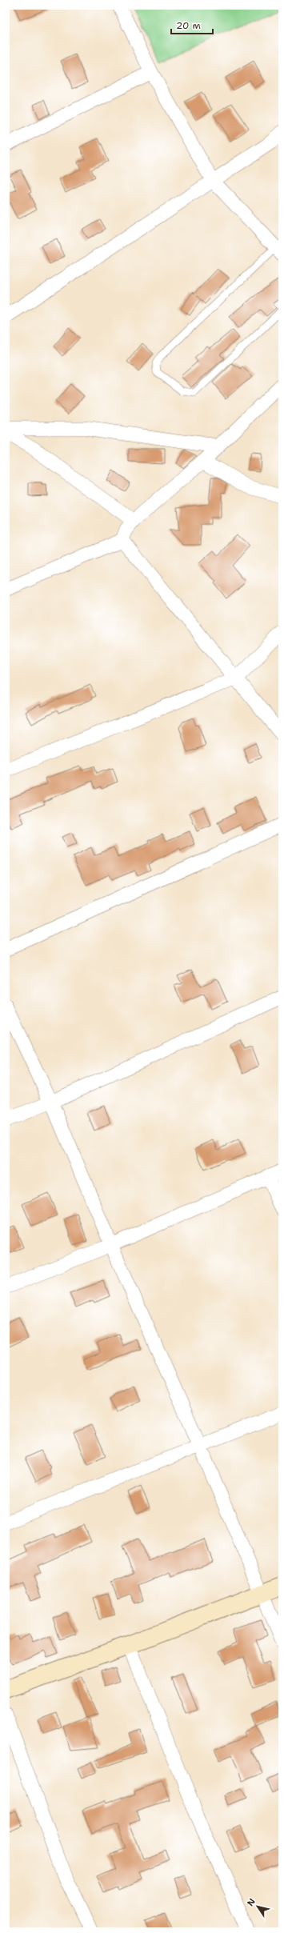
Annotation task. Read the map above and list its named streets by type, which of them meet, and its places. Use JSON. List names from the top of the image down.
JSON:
{
  "scale_bar": "20 m",
  "north": "top left"
}
